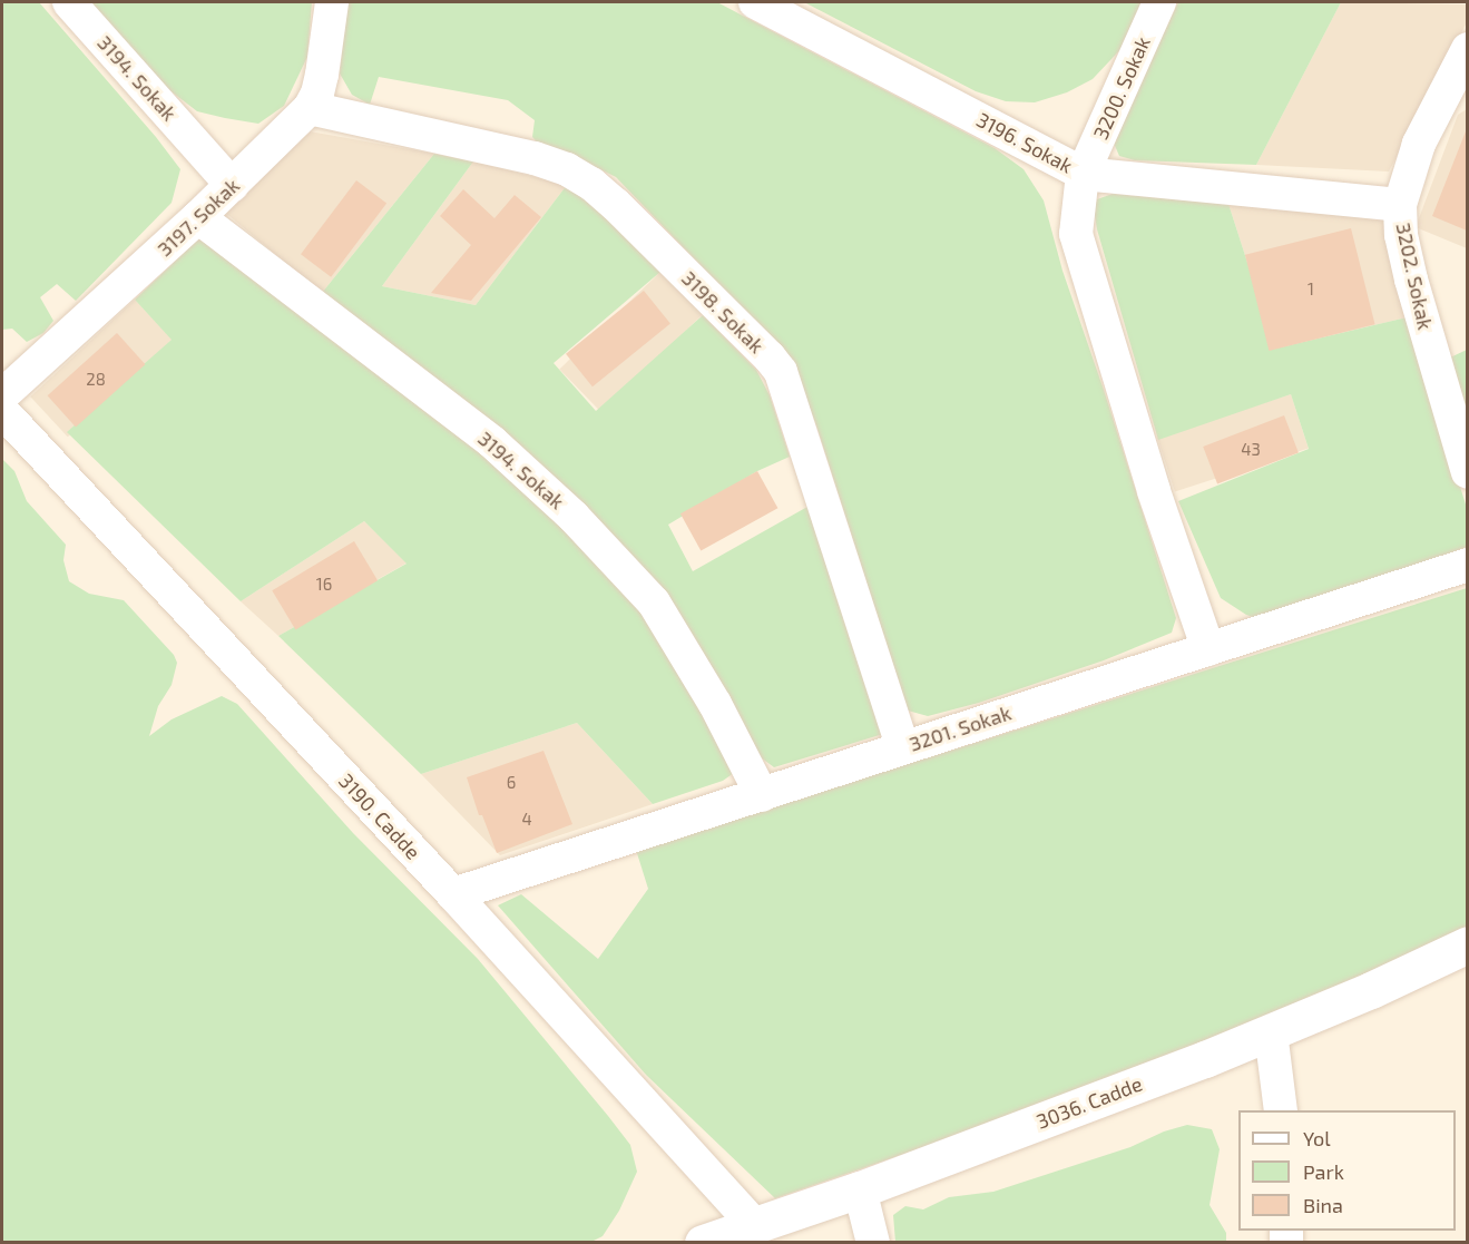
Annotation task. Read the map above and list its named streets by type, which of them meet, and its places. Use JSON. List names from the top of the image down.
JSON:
{
  "streets": {
    "street": [
      "3194. Sokak",
      "3200. Sokak",
      "3196. Sokak",
      "3197. Sokak",
      "3202. Sokak",
      "3198. Sokak",
      "3201. Sokak",
      "3190. Cadde",
      "3036. Cadde"
    ]
  },
  "crossings": [
    ["3194. Sokak", "3197. Sokak"],
    ["3194. Sokak", "3201. Sokak"],
    ["3200. Sokak", "3196. Sokak"],
    ["3200. Sokak", "3201. Sokak"],
    ["3196. Sokak", "3202. Sokak"],
    ["3197. Sokak", "3198. Sokak"],
    ["3198. Sokak", "3201. Sokak"],
    ["3201. Sokak", "3190. Cadde"],
    ["3190. Cadde", "3036. Cadde"]
  ],
  "house_numbers": [
    "1",
    "28",
    "43",
    "16",
    "6",
    "4"
  ],
  "legend": ["Yol", "Park", "Bina"]
}
